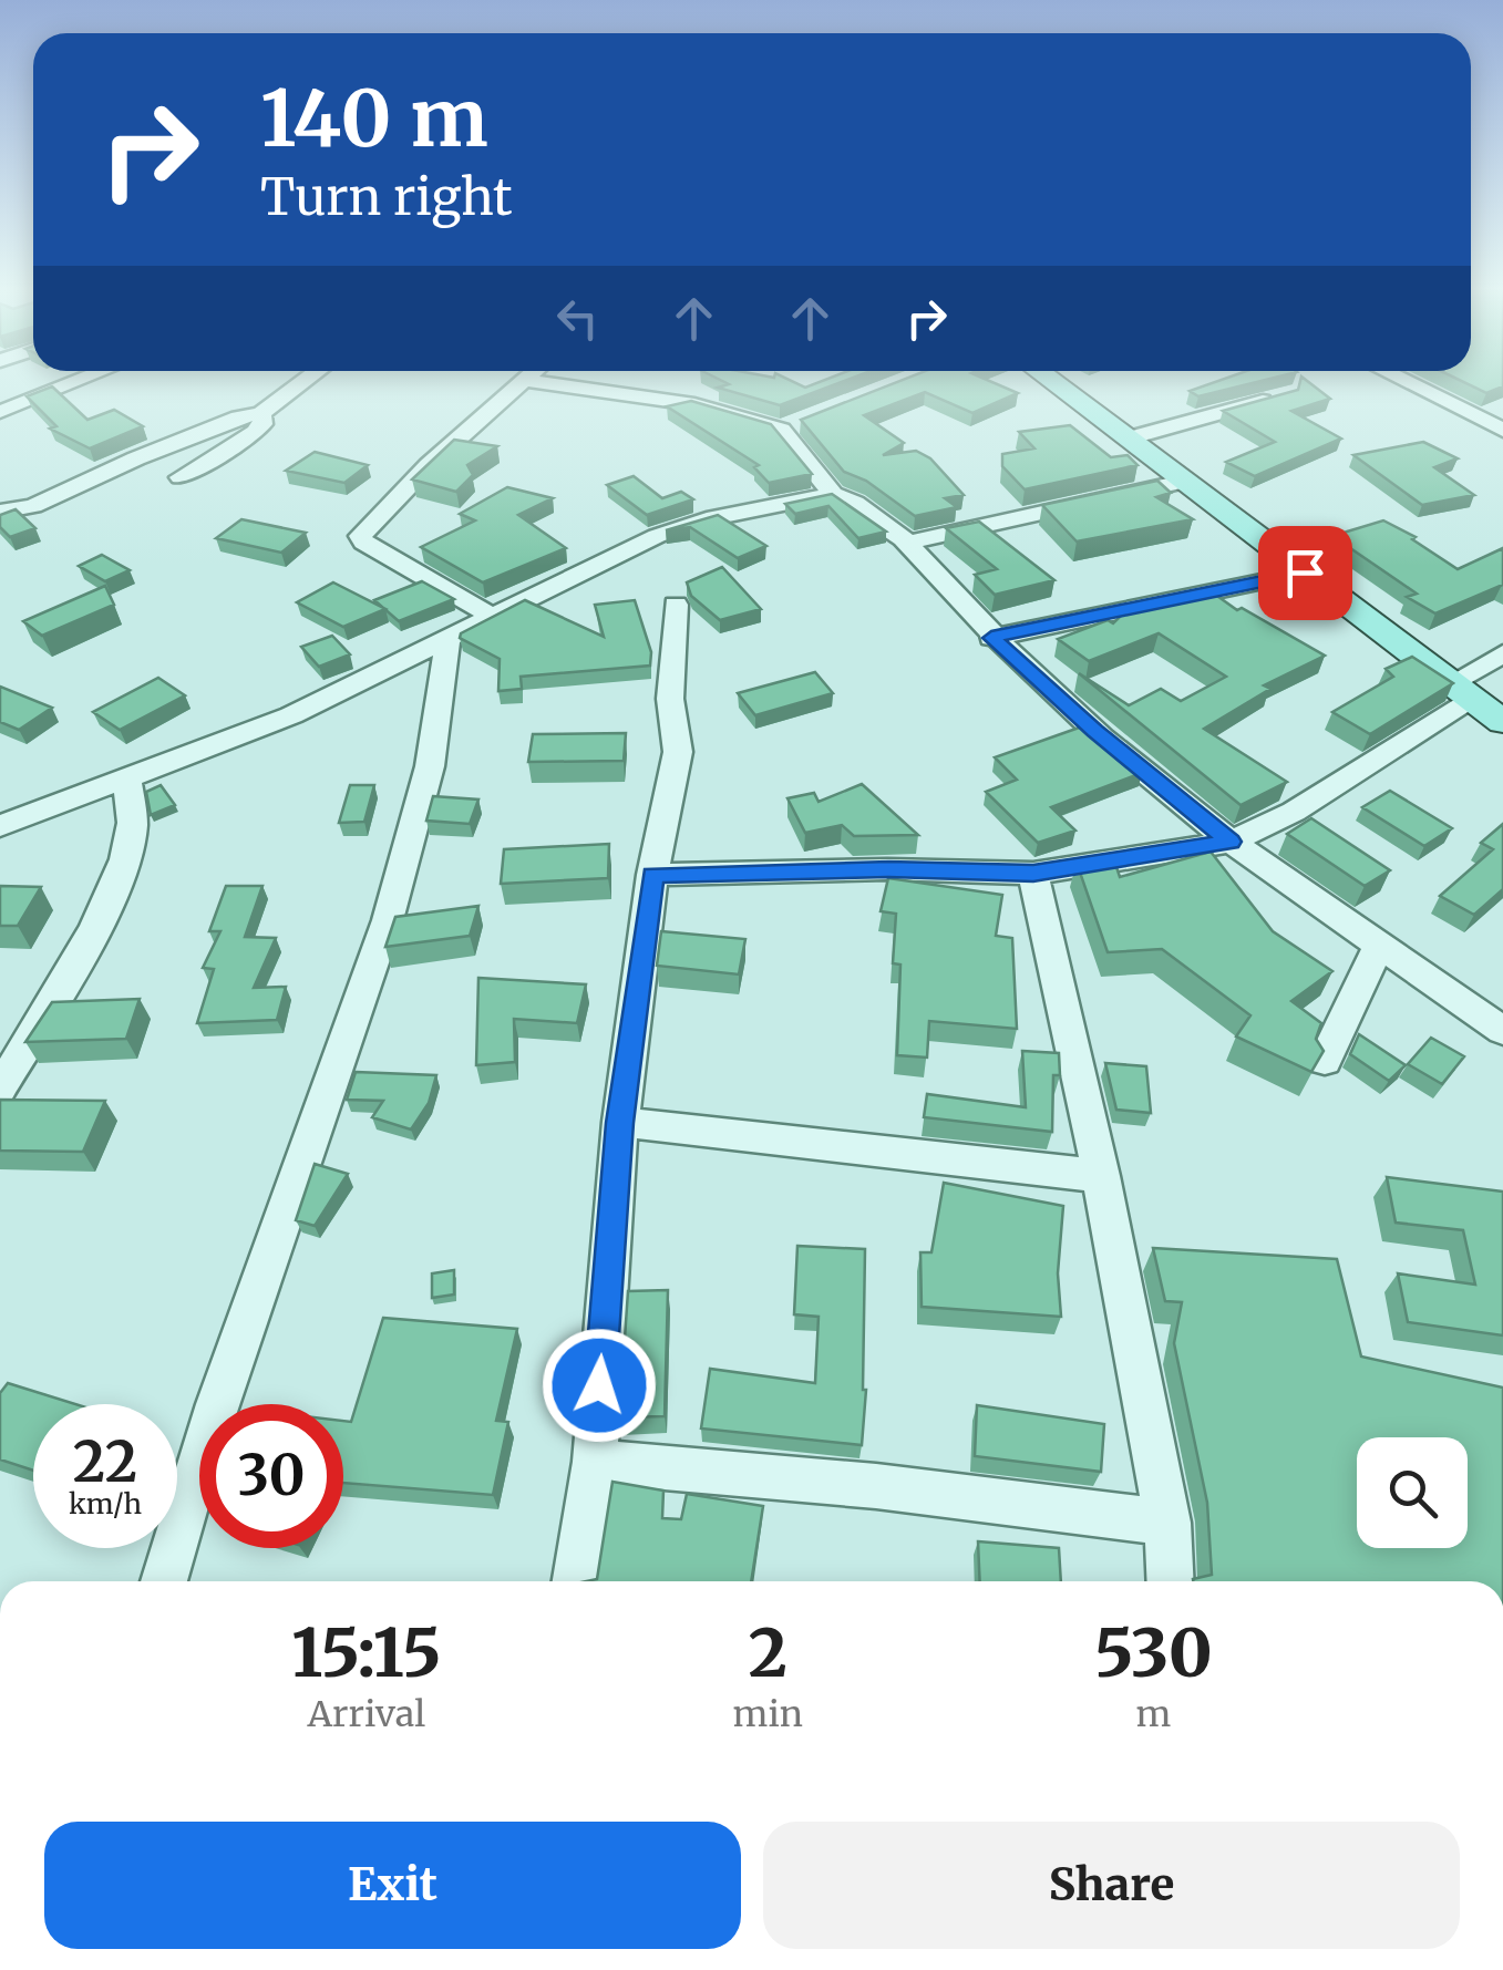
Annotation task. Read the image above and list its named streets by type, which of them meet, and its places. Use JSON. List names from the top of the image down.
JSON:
{
  "page": {
    "turn": ["140 m", "Turn right"],
    "speed": "22 km/h",
    "limit": "30",
    "eta": [
      "15:15",
      "Arrival",
      "2",
      "min",
      "530",
      "m"
    ],
    "buttons": ["Exit", "Share"]
  }
}
